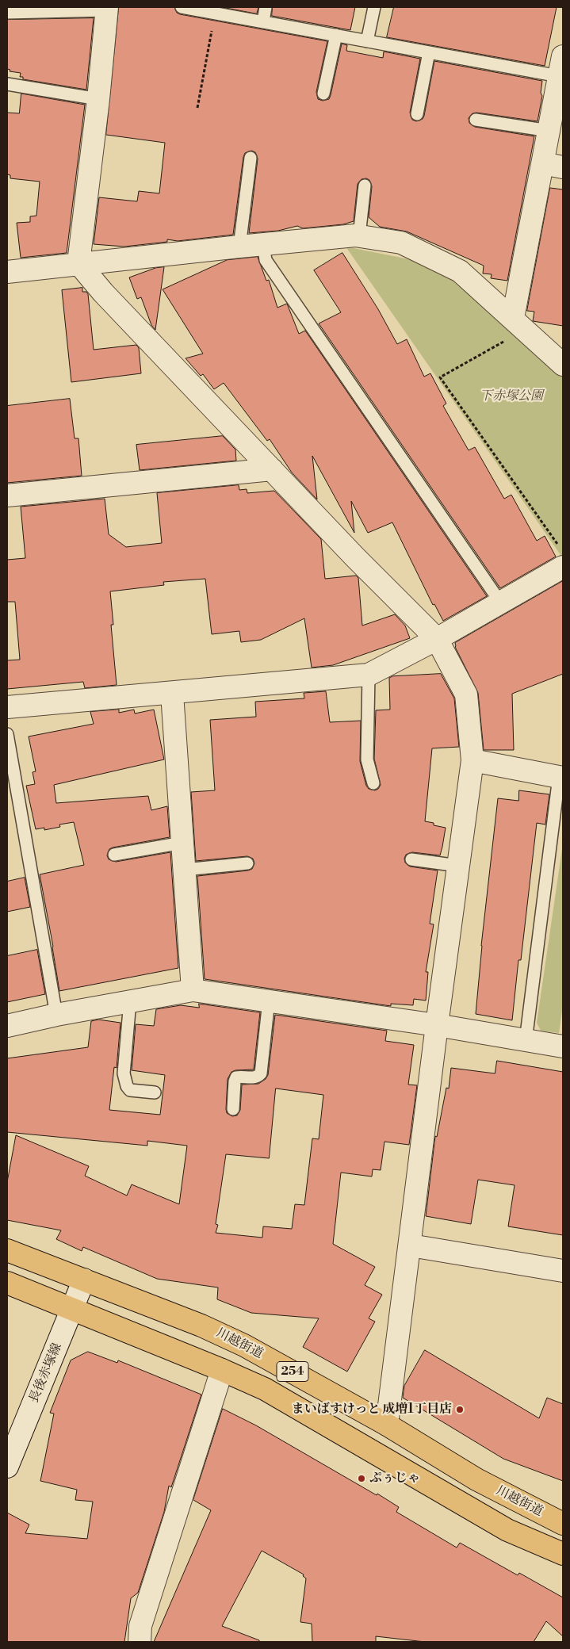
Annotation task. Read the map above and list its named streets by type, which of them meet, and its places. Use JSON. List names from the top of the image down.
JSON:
{
  "streets": {
    "highway": ["川越街道", "254"],
    "street": ["長後赤塚線"]
  },
  "crossings": [
    ["川越街道", "長後赤塚線"],
    ["254", "長後赤塚線"]
  ],
  "parks": ["下赤塚公園"],
  "places": ["まいばすけっと 成増1丁目店", "ぷぅじゃ"]
}
